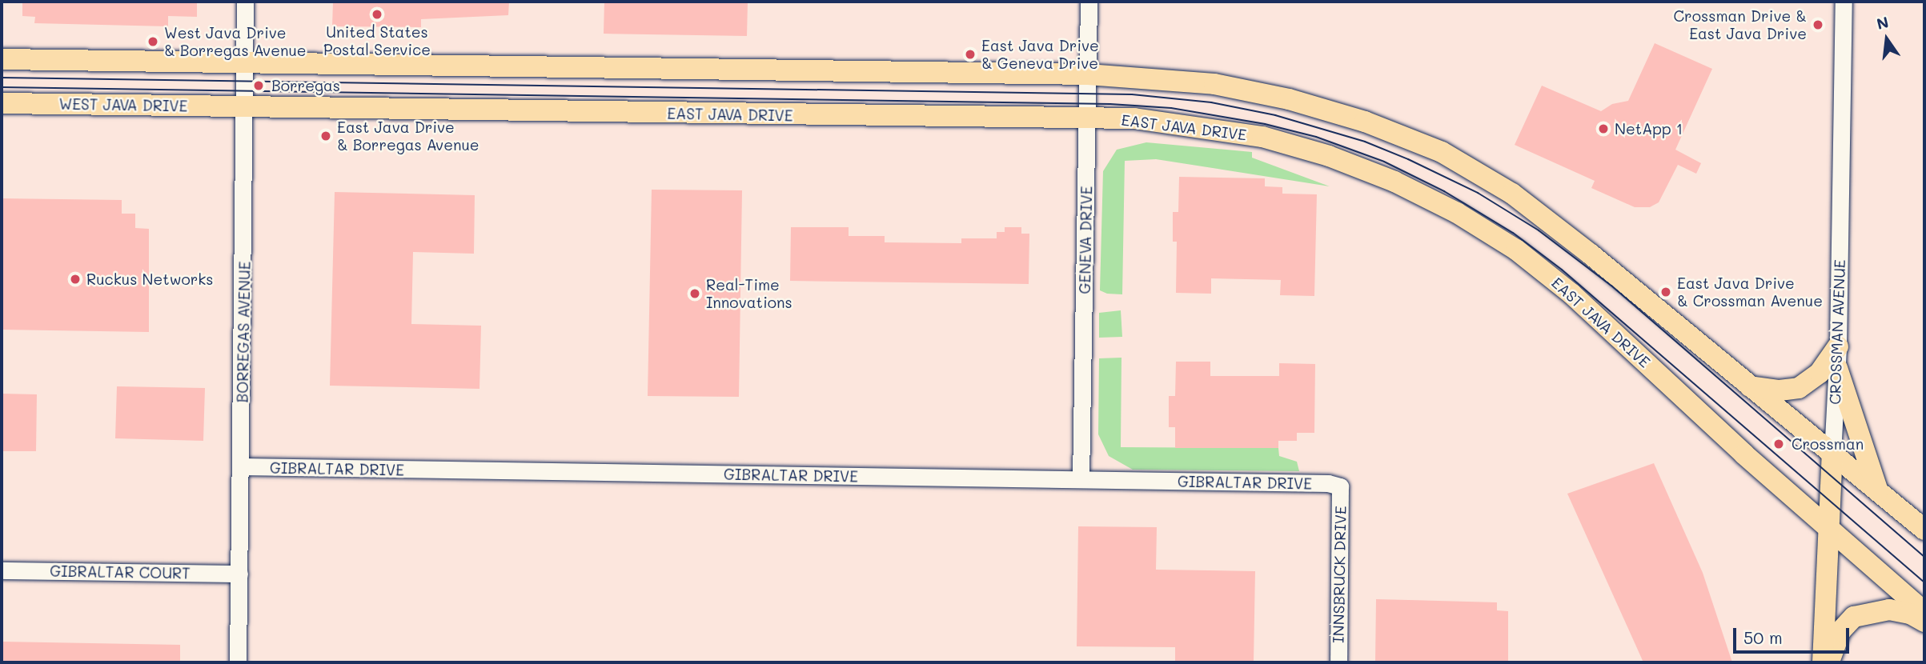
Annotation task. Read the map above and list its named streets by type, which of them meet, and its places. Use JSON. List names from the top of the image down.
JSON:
{
  "streets": {
    "main road": ["WEST JAVA DRIVE", "EAST JAVA DRIVE", "CROSSMAN AVENUE"],
    "street": [
      "GENEVA DRIVE",
      "BORREGAS AVENUE",
      "GIBRALTAR DRIVE",
      "GIBRALTAR COURT",
      "INNSBRUCK DRIVE"
    ]
  },
  "crossings": [
    ["WEST JAVA DRIVE", "EAST JAVA DRIVE"],
    ["WEST JAVA DRIVE", "BORREGAS AVENUE"],
    ["EAST JAVA DRIVE", "GENEVA DRIVE"],
    ["EAST JAVA DRIVE", "BORREGAS AVENUE"],
    ["EAST JAVA DRIVE", "CROSSMAN AVENUE"],
    ["GENEVA DRIVE", "GIBRALTAR DRIVE"],
    ["BORREGAS AVENUE", "GIBRALTAR DRIVE"],
    ["BORREGAS AVENUE", "GIBRALTAR COURT"],
    ["GIBRALTAR DRIVE", "INNSBRUCK DRIVE"]
  ],
  "places": [
    "United States Postal Service",
    "Crossman Drive & East Java Drive",
    "West Java Drive & Borregas Avenue",
    "East Java Drive & Geneva Drive",
    "Borregas",
    "NetApp 1",
    "East Java Drive & Borregas Avenue",
    "Ruckus Networks",
    "East Java Drive & Crossman Avenue",
    "Real-Time Innovations",
    "Crossman"
  ],
  "scale_bar": "50 m",
  "north": "top"
}
